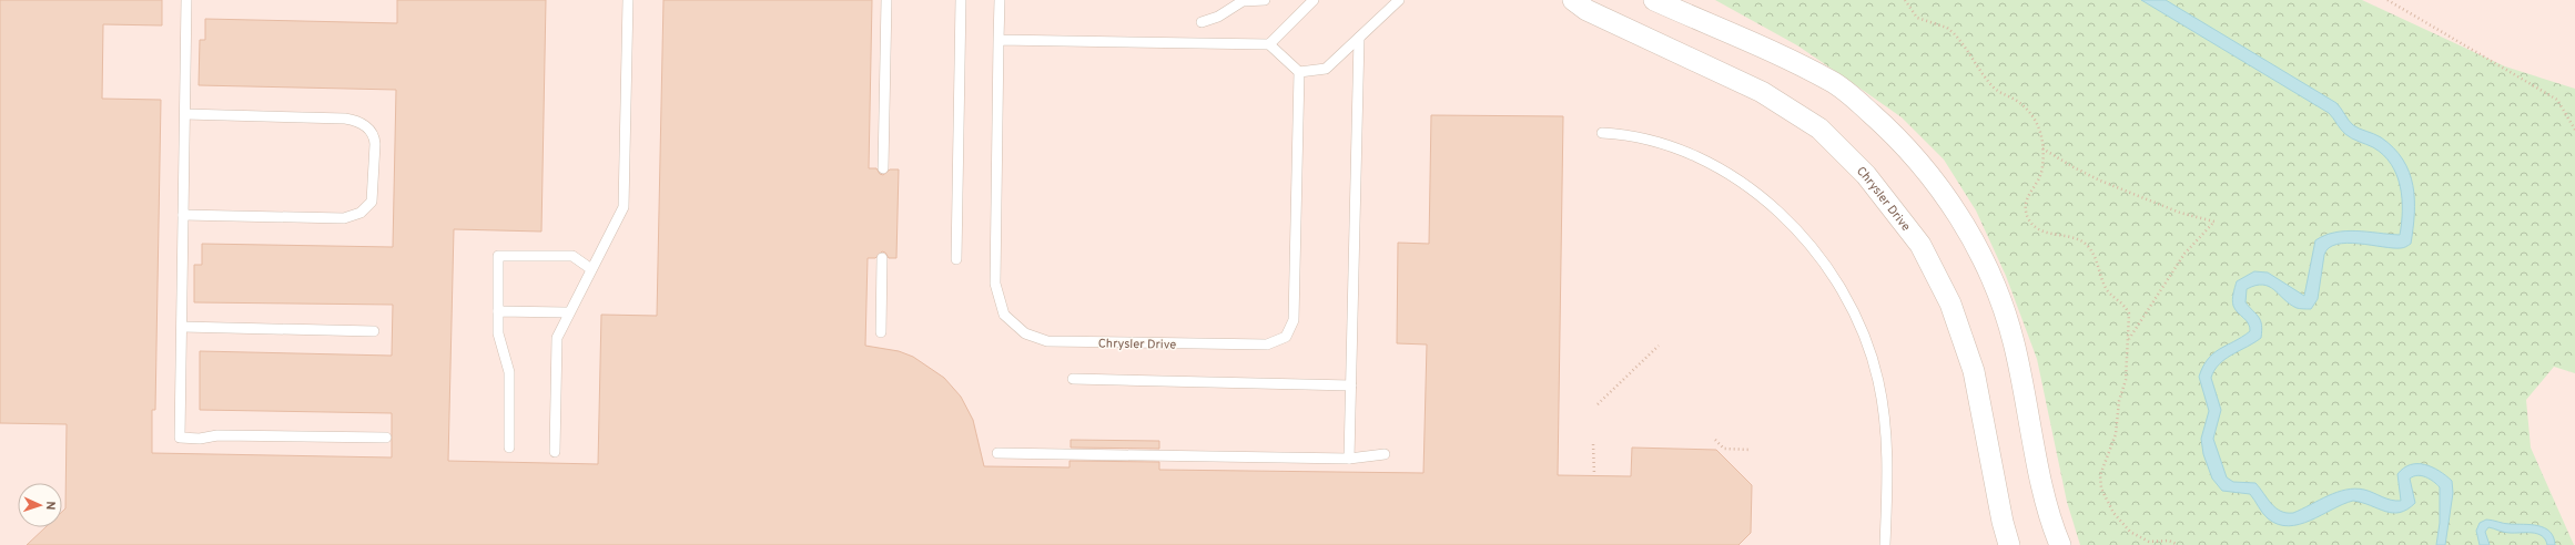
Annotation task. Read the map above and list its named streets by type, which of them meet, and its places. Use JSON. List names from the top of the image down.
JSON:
{
  "streets": {
    "street": ["Chrysler Drive"]
  },
  "north": "right"
}
